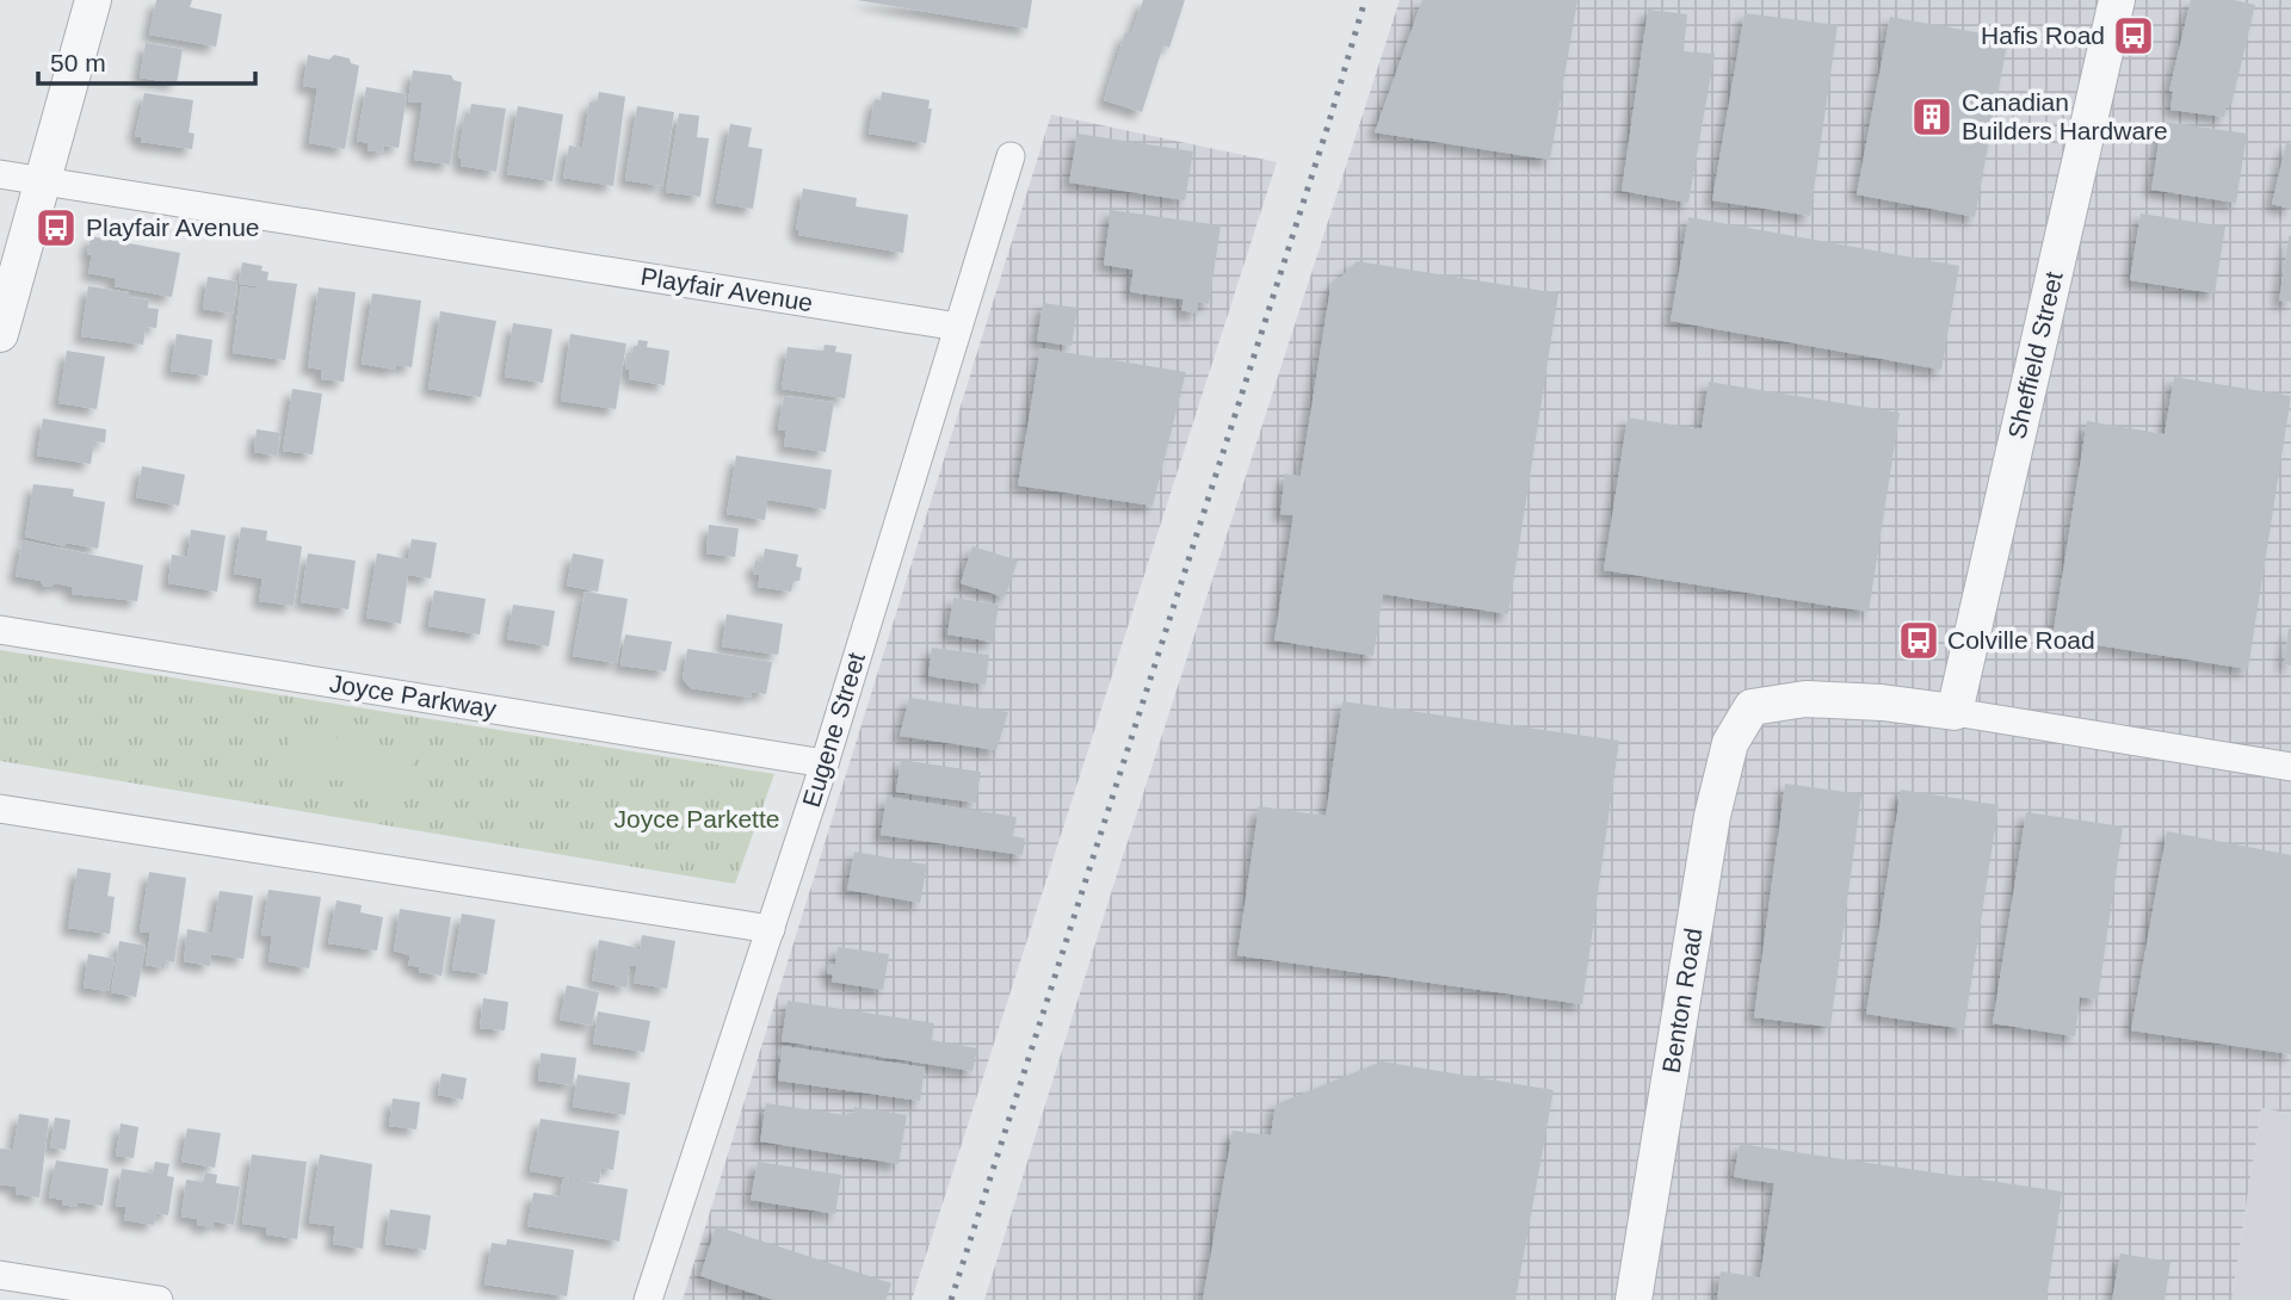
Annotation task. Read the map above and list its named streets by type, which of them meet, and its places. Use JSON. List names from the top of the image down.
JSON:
{
  "streets": {
    "street": [
      "Playfair Avenue",
      "Sheffield Street",
      "Joyce Parkway",
      "Eugene Street",
      "Benton Road"
    ]
  },
  "crossings": [
    ["Playfair Avenue", "Eugene Street"],
    ["Sheffield Street", "Benton Road"],
    ["Joyce Parkway", "Eugene Street"]
  ],
  "parks": ["Joyce Parkette"],
  "places": {
    "bus stop": ["Hafis Road", "Playfair Avenue", "Colville Road"],
    "building": ["Canadian Builders Hardware"]
  },
  "scale_bar": "50 m"
}
